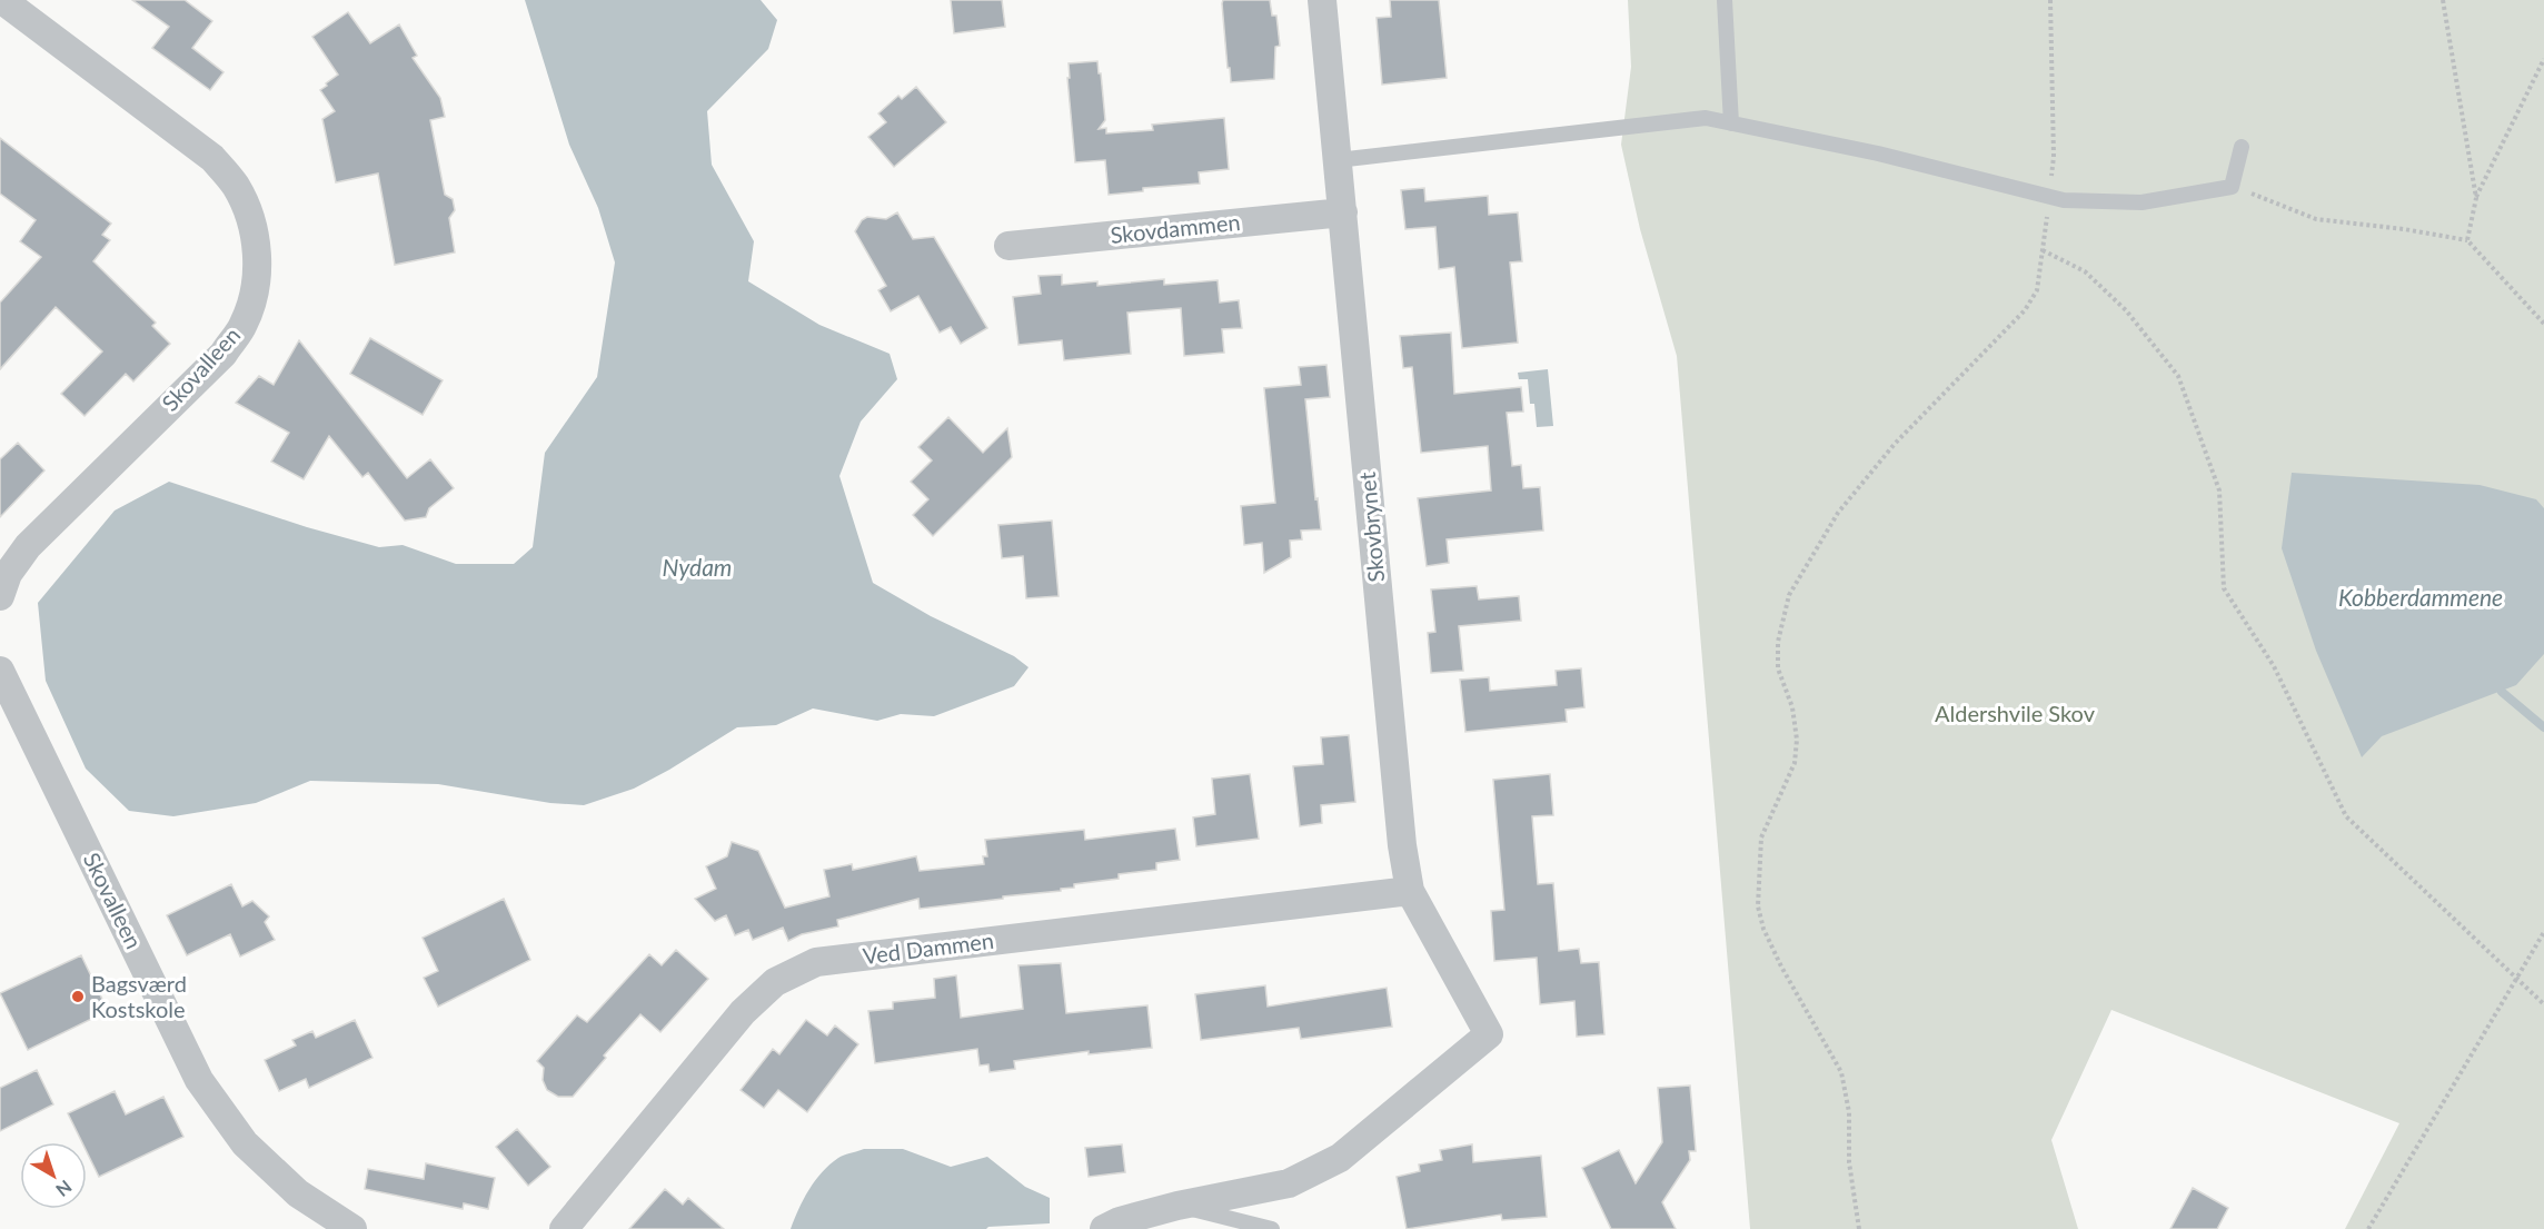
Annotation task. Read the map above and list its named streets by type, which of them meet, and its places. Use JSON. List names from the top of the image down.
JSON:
{
  "streets": {
    "street": [
      "Skovdammen",
      "Skovalleen",
      "Skovbrynet",
      "Ved Dammen"
    ]
  },
  "crossings": [
    ["Skovdammen", "Skovbrynet"],
    ["Skovbrynet", "Ved Dammen"]
  ],
  "water": ["Nydam", "Kobberdammene"],
  "parks": ["Aldershvile Skov"],
  "places": ["Bagsværd Kostskole"],
  "north": "bottom right"
}
